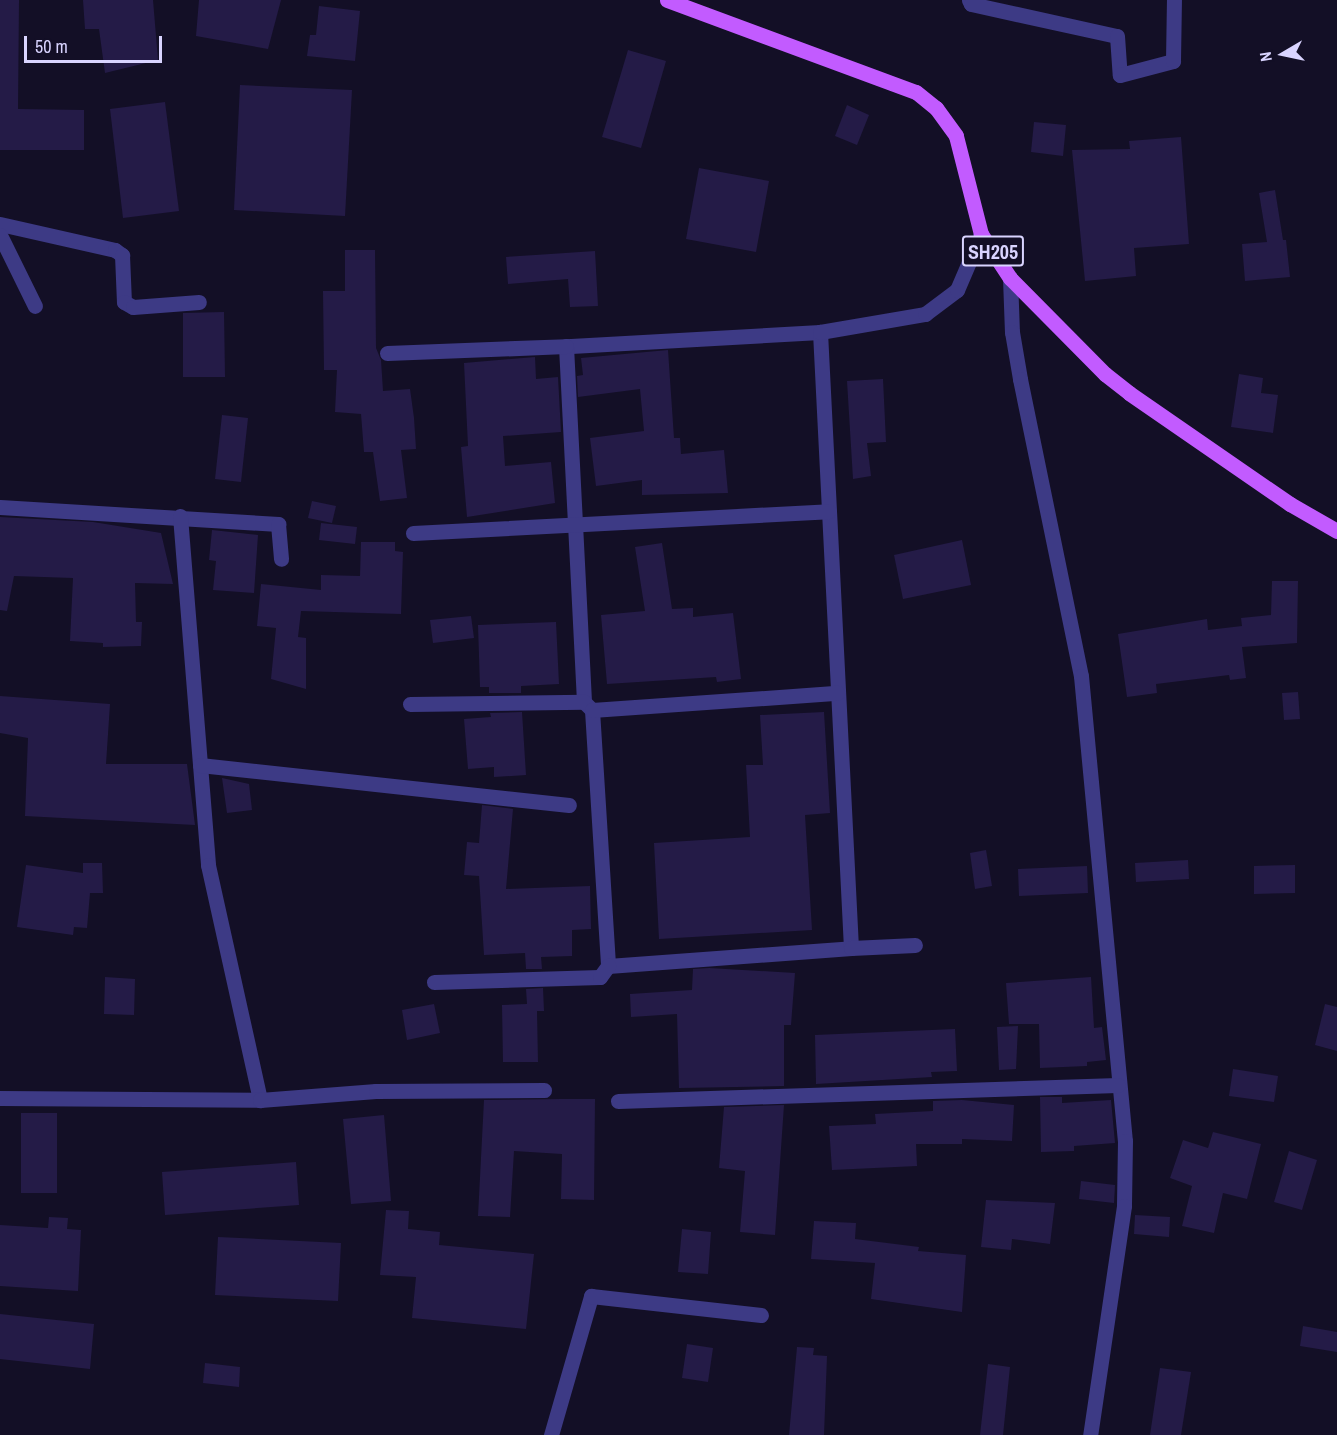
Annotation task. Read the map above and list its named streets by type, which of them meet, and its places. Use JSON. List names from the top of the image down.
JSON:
{
  "streets": {
    "main road": ["SH205"]
  },
  "scale_bar": "50 m",
  "north": "left"
}
